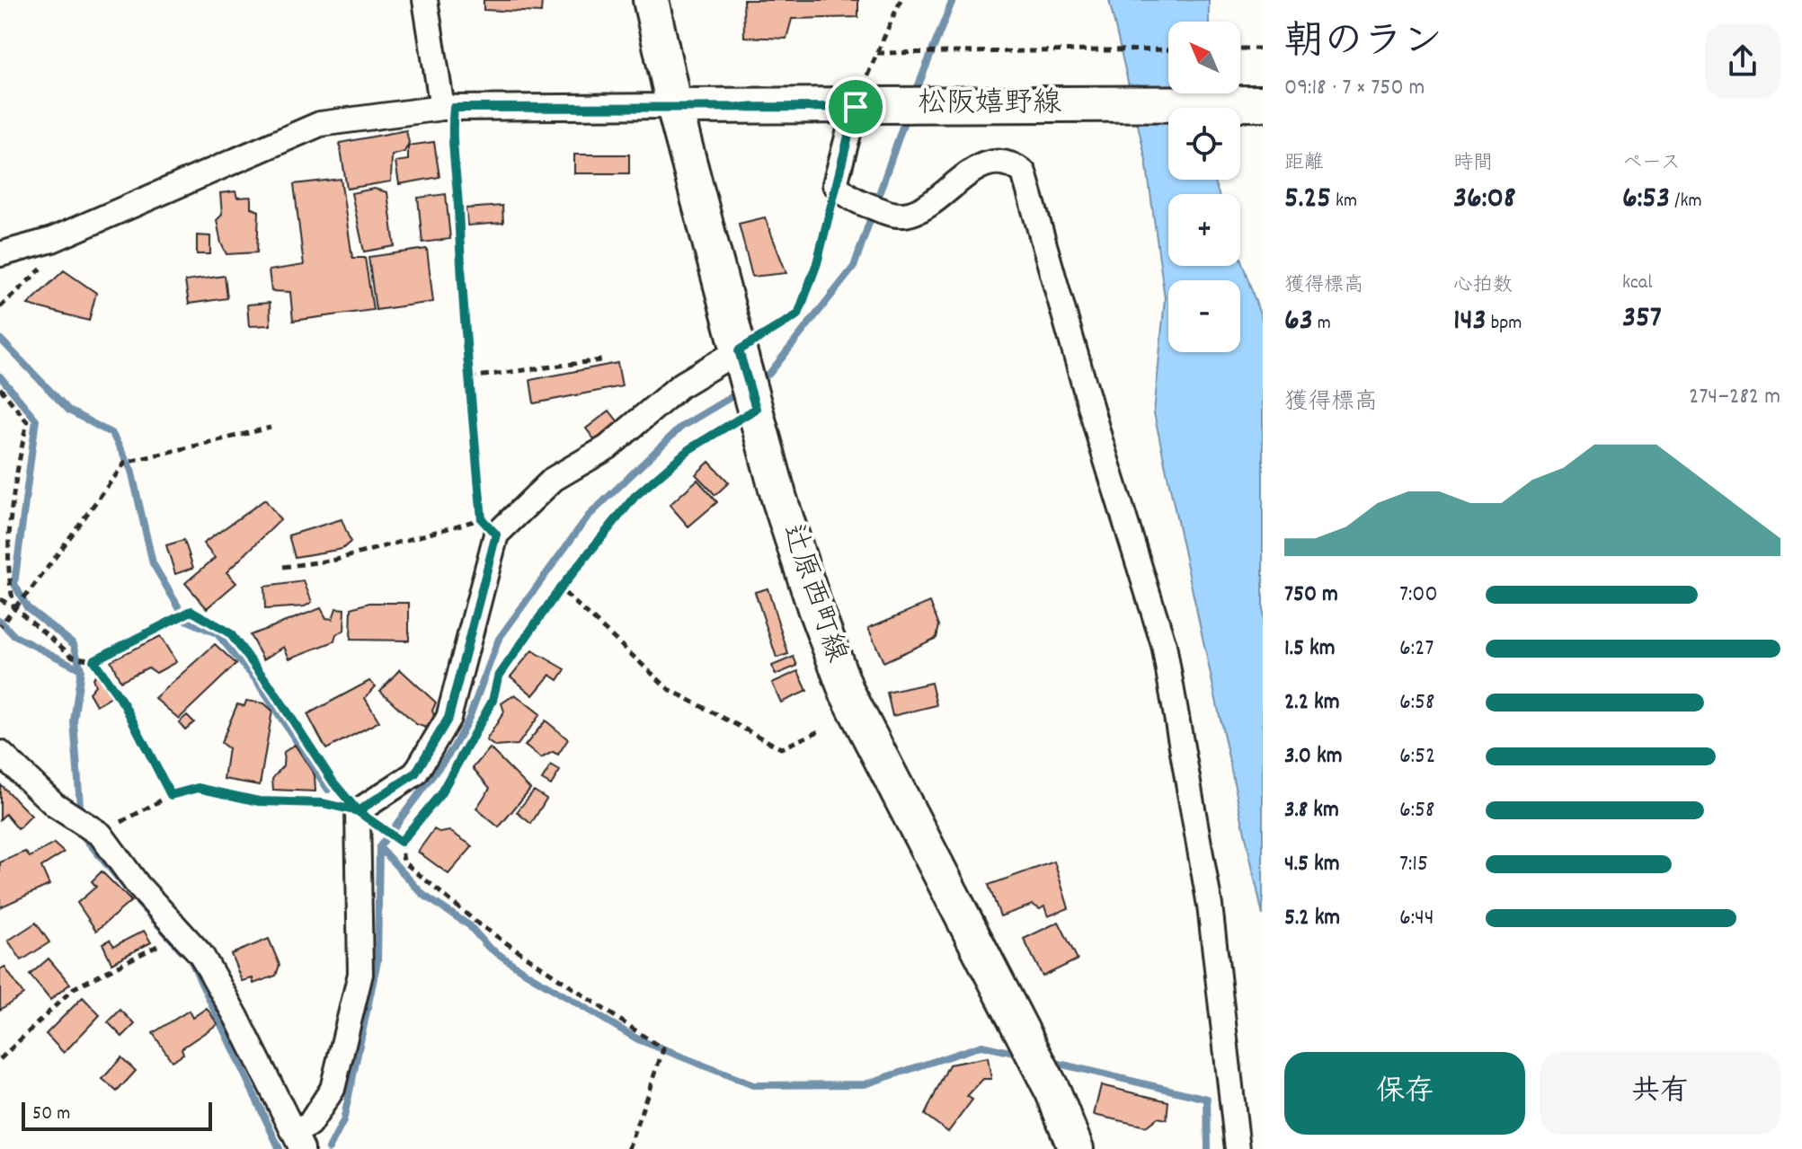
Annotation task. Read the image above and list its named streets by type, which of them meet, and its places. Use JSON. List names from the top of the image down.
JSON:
{
  "streets": {
    "main road": ["松阪嬉野線", "辻原西町線"]
  },
  "crossings": [
    ["松阪嬉野線", "辻原西町線"]
  ],
  "scale_bar": "50 m",
  "north": "top left",
  "page": {
    "heading": ["朝のラン", "09:18 · 7 × 750 m"],
    "map_buttons": ["+", "−"],
    "stats": [
      ["距離", "5.25 km"],
      ["時間", "36:08"],
      ["ペース", "6:53 /km"],
      ["獲得標高", "63 m"],
      ["心拍数", "143 bpm"],
      ["kcal", "357"]
    ],
    "chart": ["獲得標高", "274–282 m"],
    "list": [
      {
        "name": "750 m",
        "note": "7:00"
      },
      {
        "name": "1.5 km",
        "note": "6:27"
      },
      {
        "name": "2.2 km",
        "note": "6:58"
      },
      {
        "name": "3.0 km",
        "note": "6:52"
      },
      {
        "name": "3.8 km",
        "note": "6:58"
      },
      {
        "name": "4.5 km",
        "note": "7:15"
      },
      {
        "name": "5.2 km",
        "note": "6:44"
      }
    ],
    "buttons": ["保存", "共有"],
    "scale": "50 m"
  }
}
